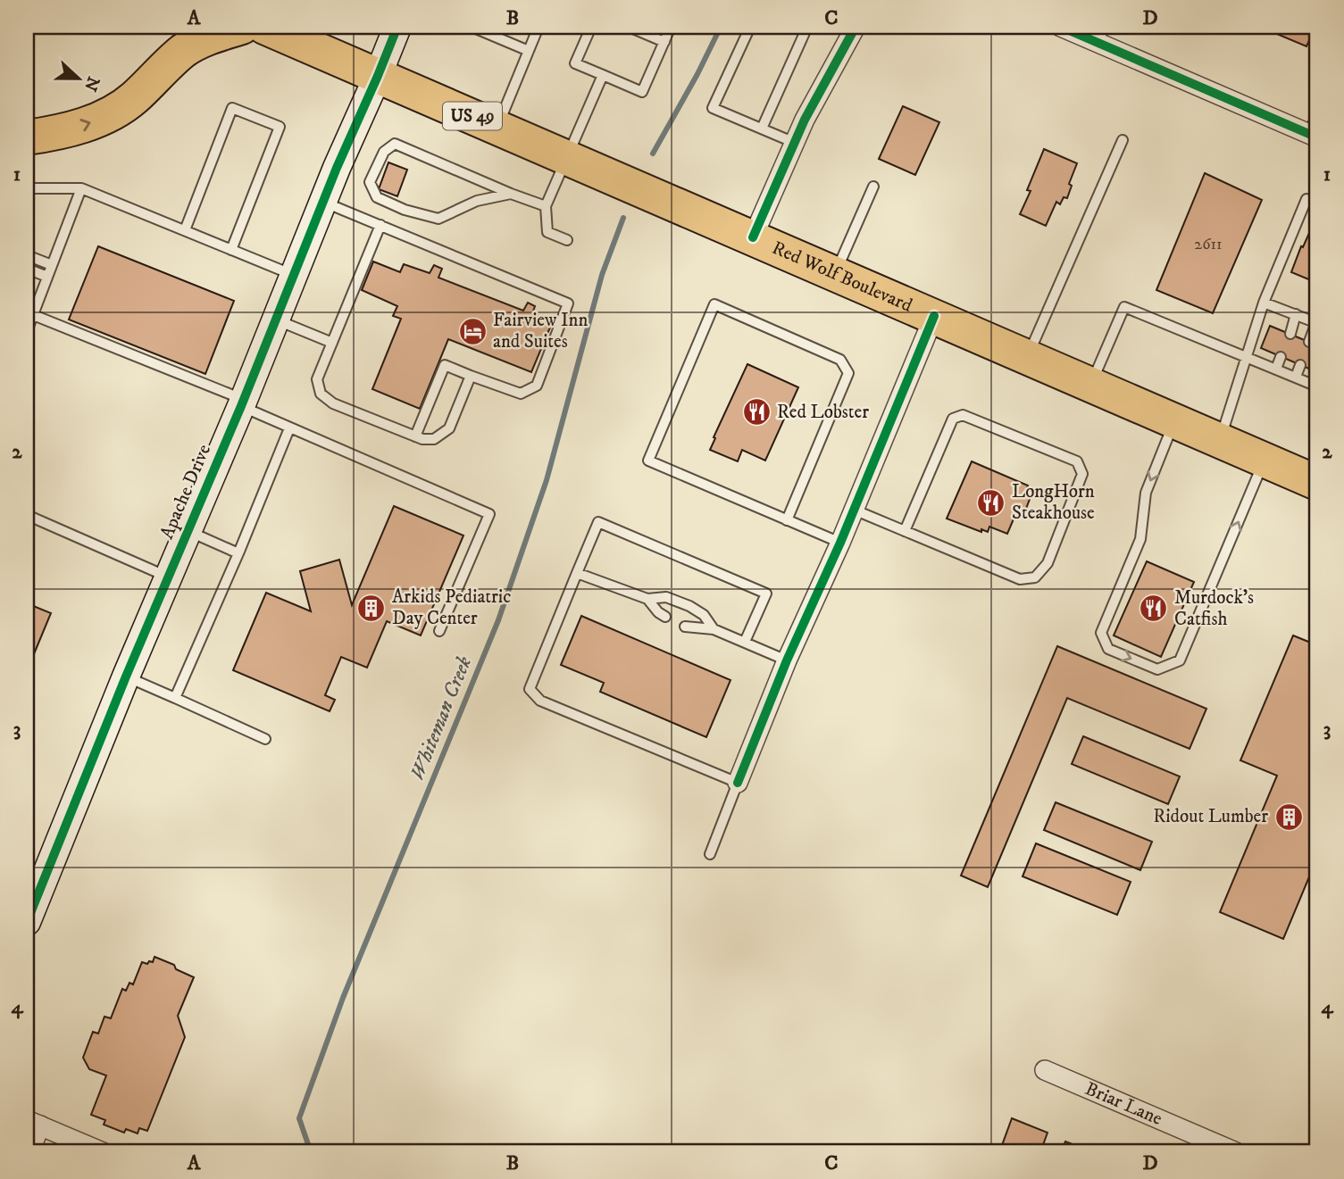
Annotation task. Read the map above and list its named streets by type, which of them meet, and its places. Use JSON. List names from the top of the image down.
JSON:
{
  "streets": {
    "highway": ["US 49", "Red Wolf Boulevard"],
    "street": ["Apache Drive", "Briar Lane"]
  },
  "crossings": [
    ["Red Wolf Boulevard", "Apache Drive"]
  ],
  "water": ["Whiteman Creek"],
  "places": {
    "hotel": ["Fairview Inn and Suites"],
    "restaurant": ["Red Lobster", "LongHorn Steakhouse", "Murdock's Catfish"],
    "building": ["Arkids Pediatric Day Center", "Ridout Lumber"]
  },
  "house_numbers": ["2611"],
  "north": "right",
  "grid": {
    "columns": [
      "A",
      "B",
      "C",
      "D"
    ],
    "rows": [
      "1",
      "2",
      "3",
      "4"
    ]
  }
}
